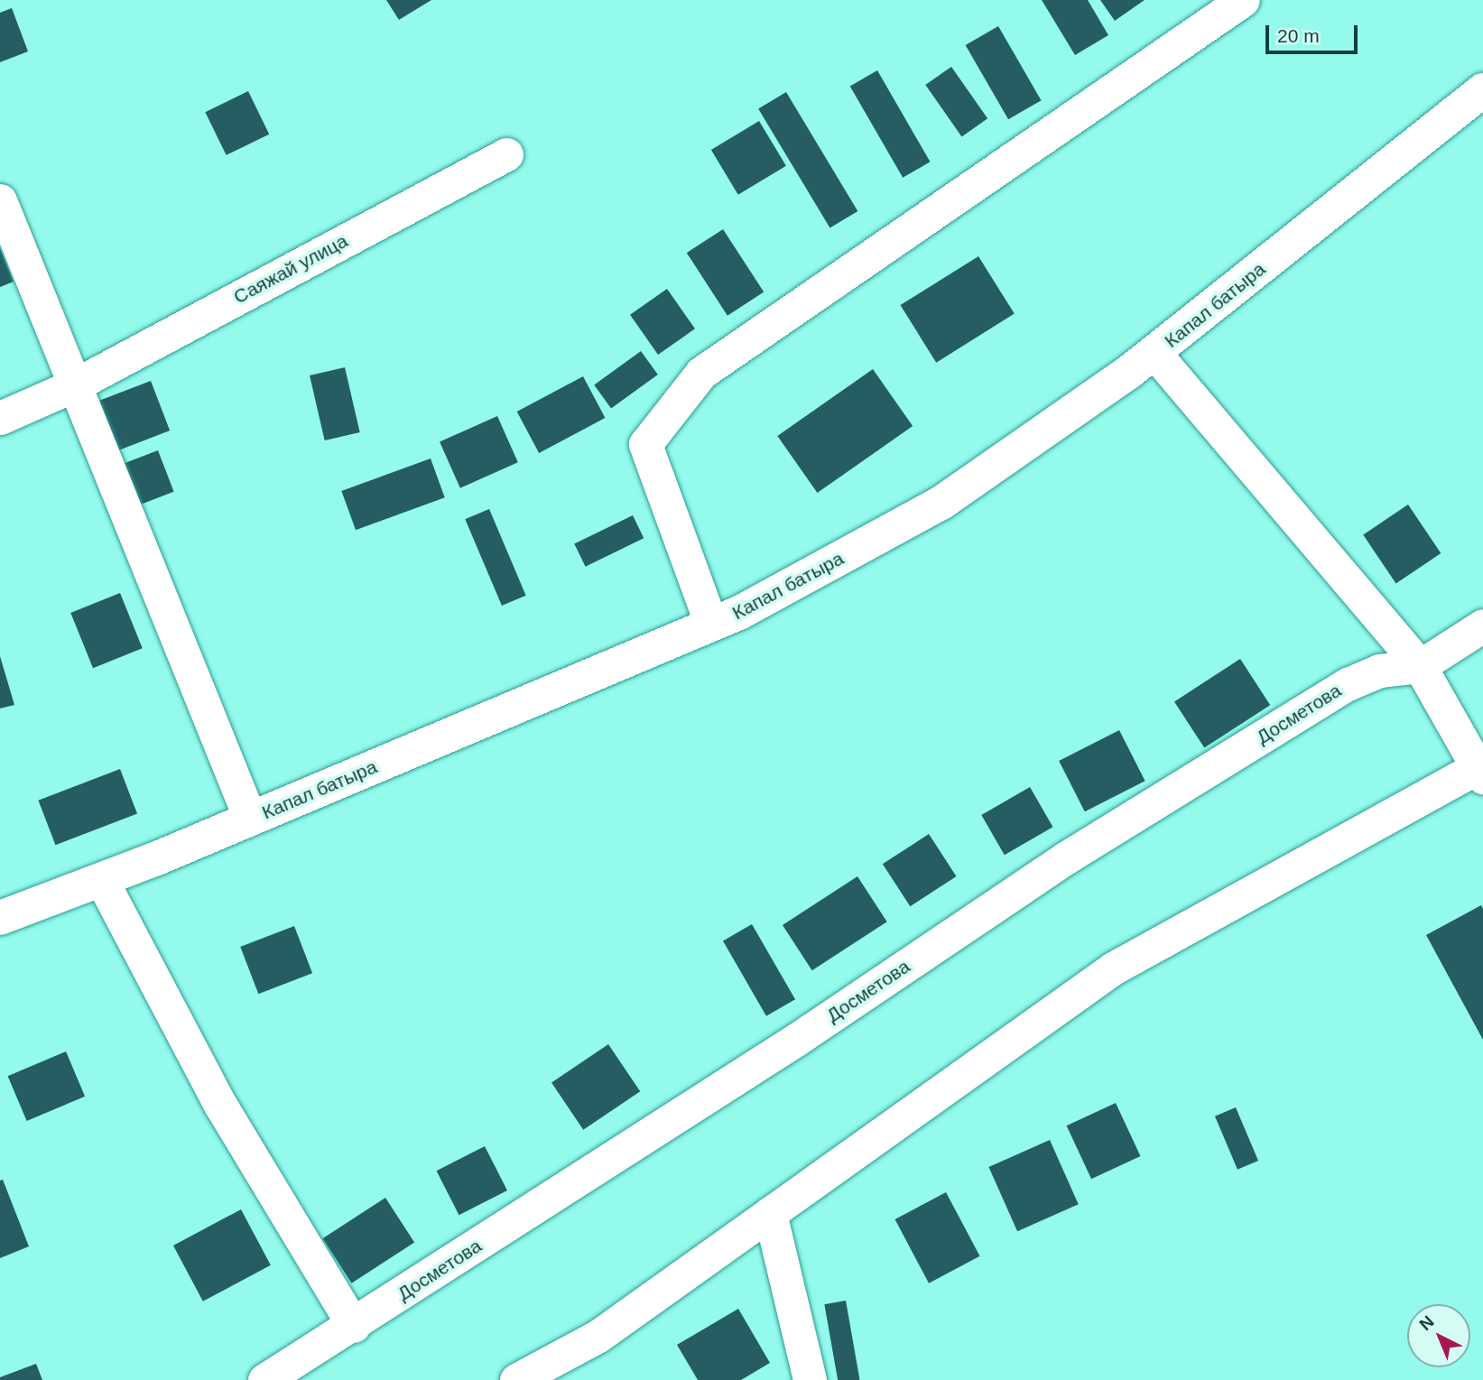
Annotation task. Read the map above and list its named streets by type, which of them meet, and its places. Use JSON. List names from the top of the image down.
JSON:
{
  "streets": {
    "main road": ["Капал батыра"],
    "street": ["Саяжай улица", "Досметова"]
  },
  "scale_bar": "20 m",
  "north": "top left"
}
